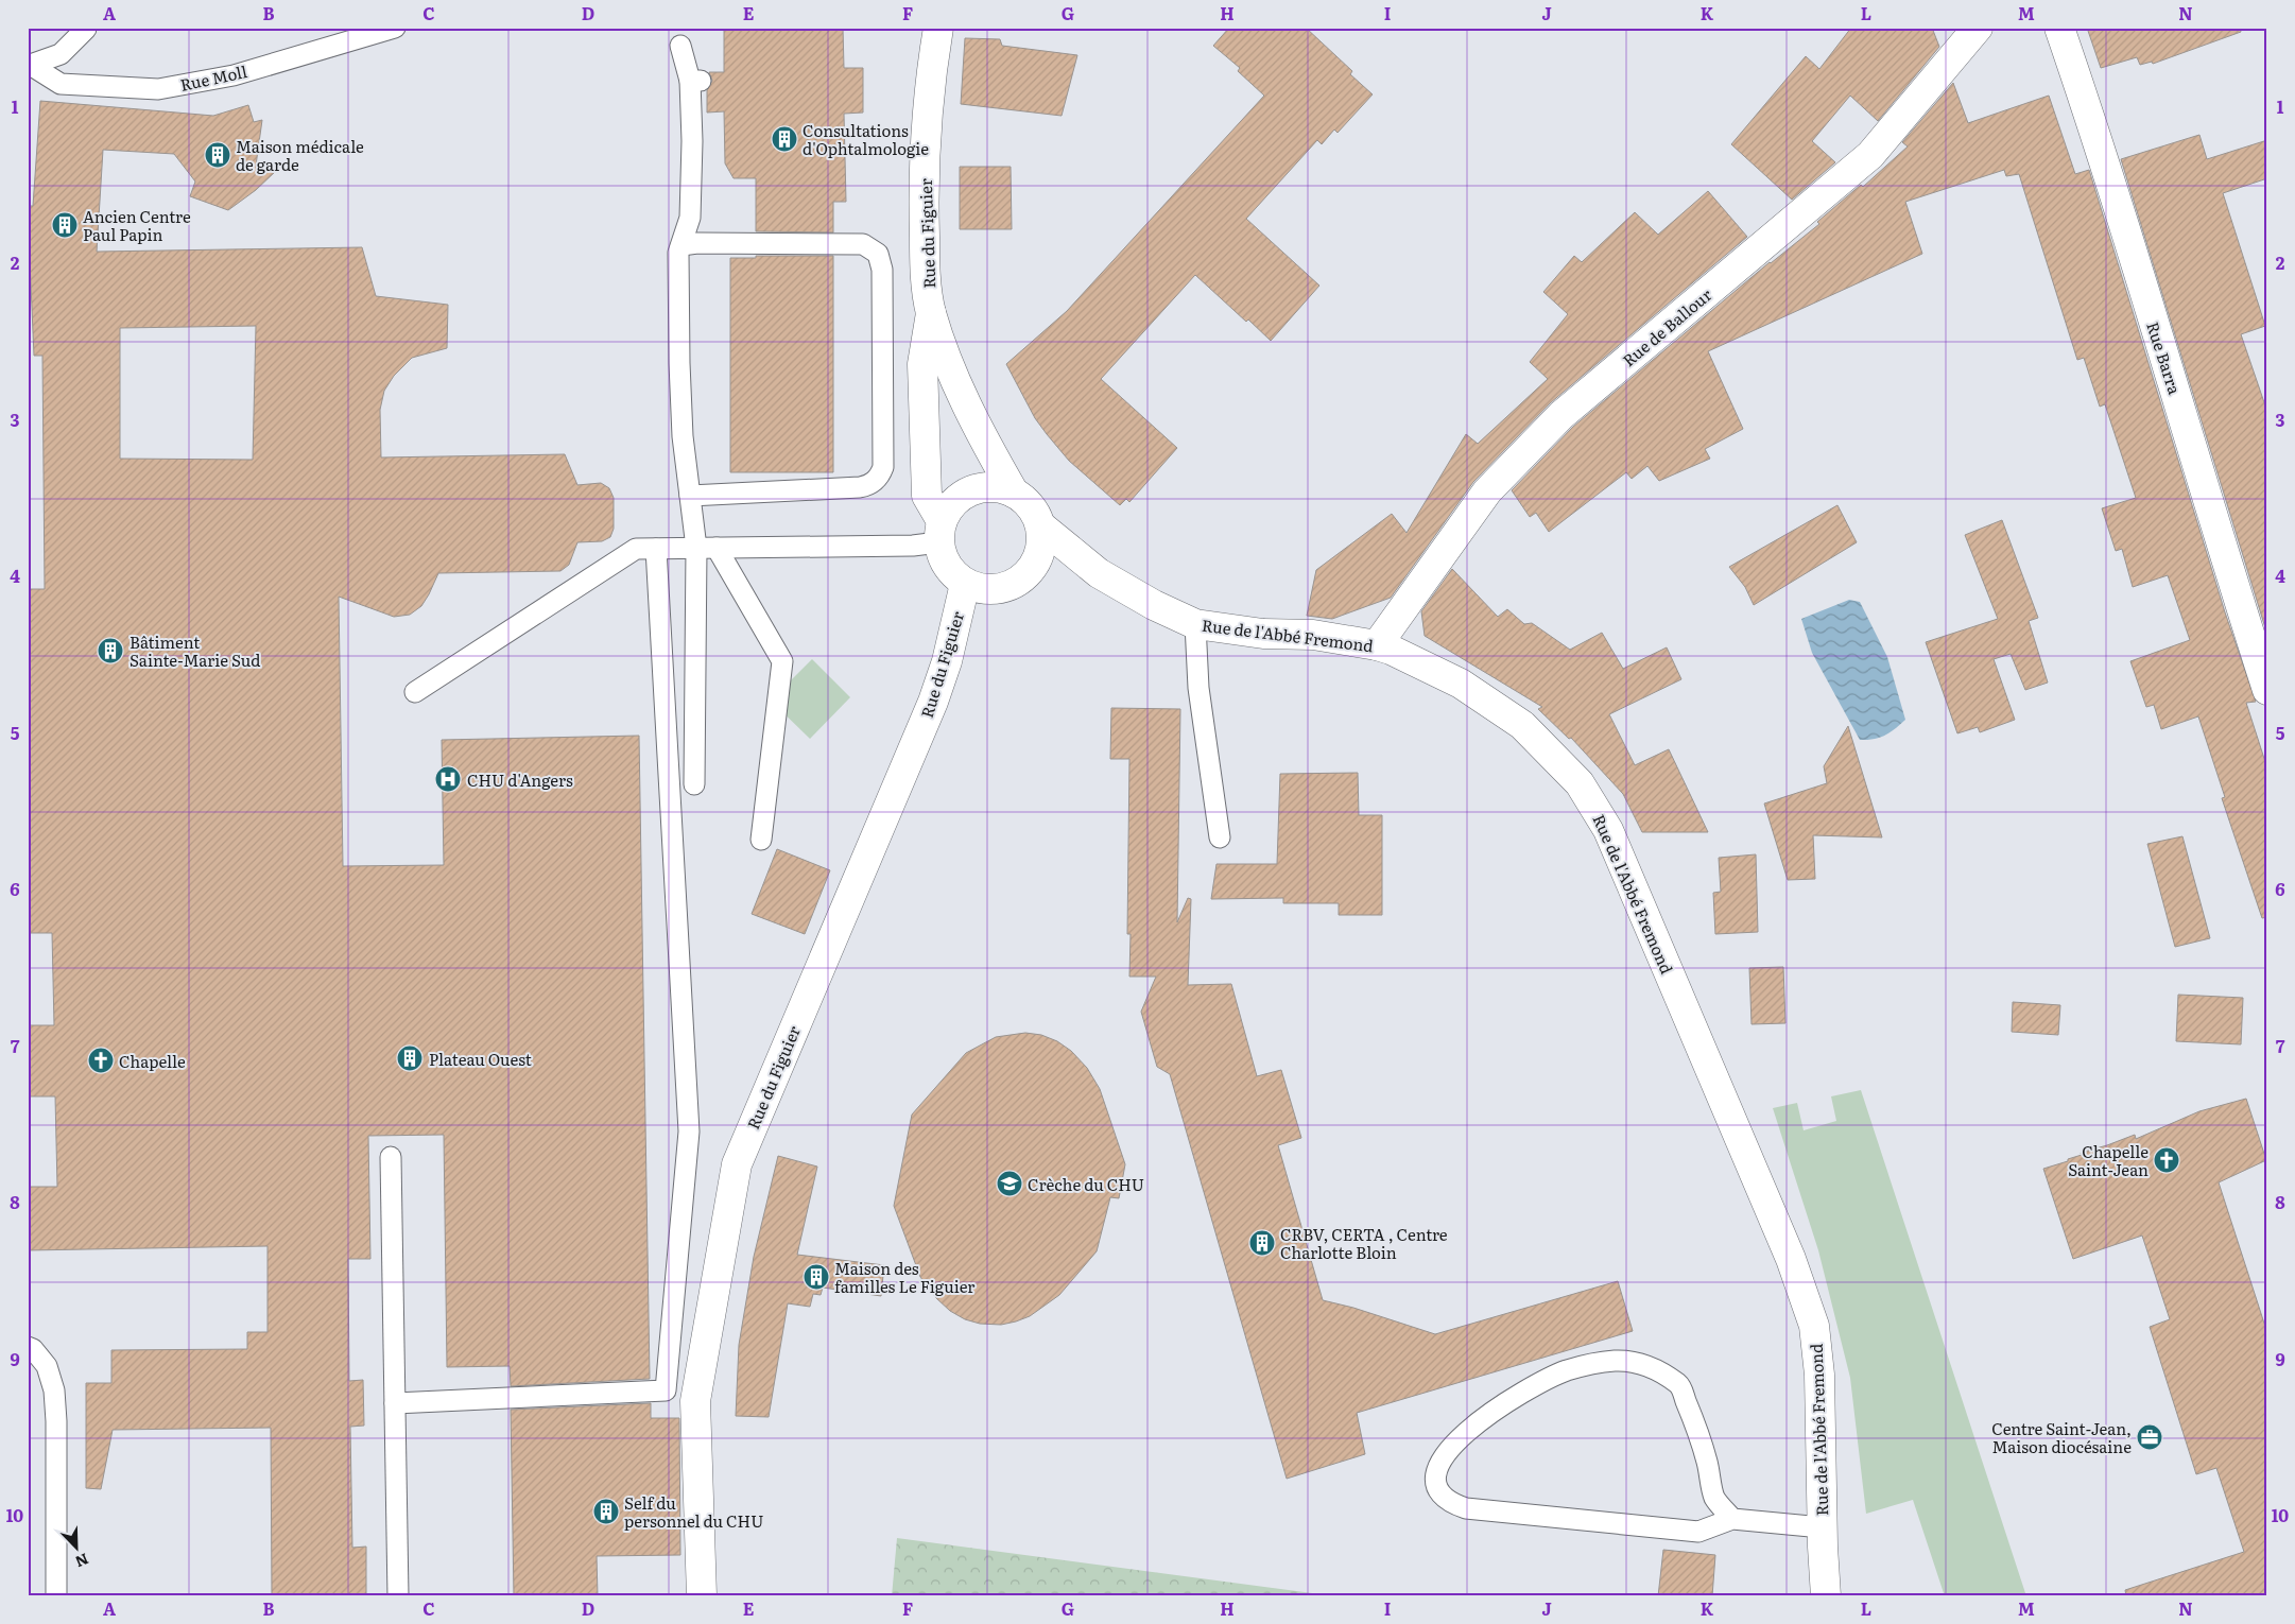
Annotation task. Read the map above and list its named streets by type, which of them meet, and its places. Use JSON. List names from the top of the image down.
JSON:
{
  "streets": {
    "street": [
      "Rue du Figuier",
      "Rue de Ballour",
      "Rue Barra",
      "Rue de l'Abbé Fremond"
    ],
    "lane": ["Rue Moll"]
  },
  "crossings": [
    ["Rue du Figuier", "Rue de l'Abbé Fremond"],
    ["Rue de Ballour", "Rue de l'Abbé Fremond"]
  ],
  "places": {
    "building": [
      "Consultations d'Ophtalmologie",
      "Maison médicale de garde",
      "Ancien Centre Paul Papin",
      "Bâtiment Sainte-Marie Sud",
      "Plateau Ouest",
      "CRBV, CERTA , Centre Charlotte Bloin",
      "Maison des familles Le Figuier",
      "Self du personnel du CHU"
    ],
    "hospital": ["CHU d'Angers"],
    "church": ["Chapelle", "Chapelle Saint-Jean"],
    "school or university": ["Crèche du CHU"],
    "office": ["Centre Saint-Jean, Maison diocésaine"]
  },
  "north": "bottom right",
  "grid": {
    "columns": [
      "A",
      "B",
      "C",
      "D",
      "E",
      "F",
      "G",
      "H",
      "I",
      "J",
      "K",
      "L",
      "M",
      "N"
    ],
    "rows": [
      "1",
      "2",
      "3",
      "4",
      "5",
      "6",
      "7",
      "8",
      "9",
      "10"
    ]
  }
}
